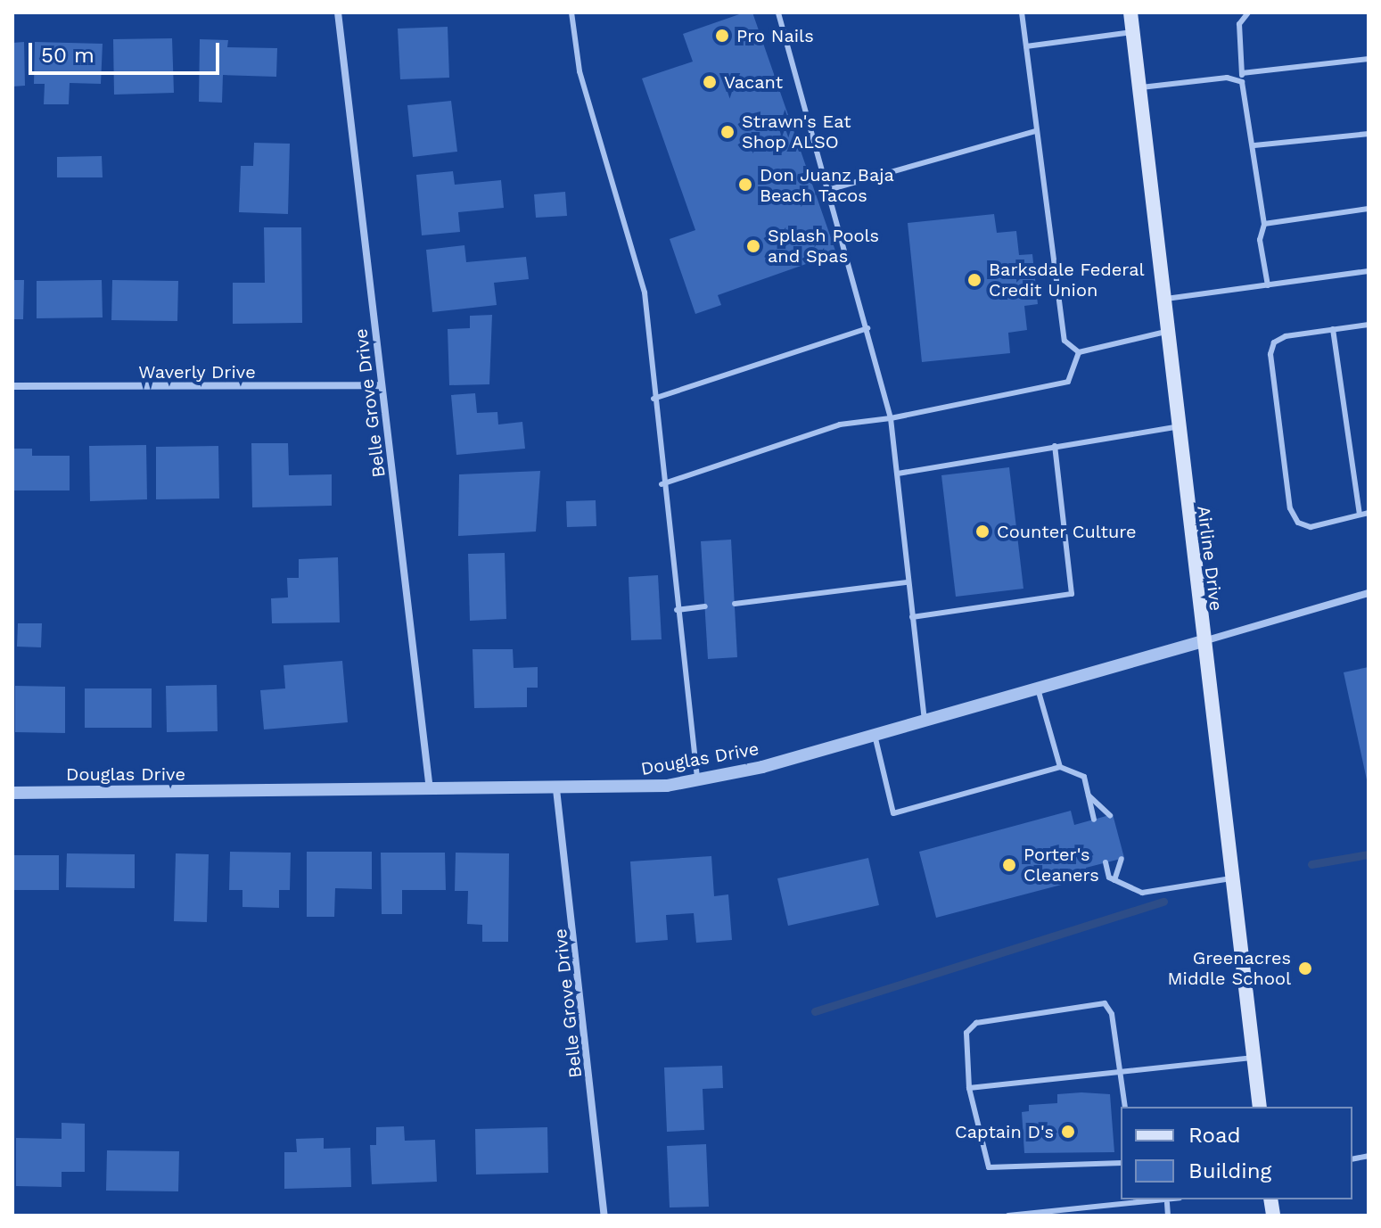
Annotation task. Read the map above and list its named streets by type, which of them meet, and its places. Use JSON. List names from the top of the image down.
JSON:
{
  "streets": {
    "main road": ["Airline Drive"],
    "street": ["Waverly Drive", "Belle Grove Drive", "Douglas Drive"]
  },
  "crossings": [
    ["Waverly Drive", "Belle Grove Drive"],
    ["Belle Grove Drive", "Douglas Drive"],
    ["Airline Drive", "Douglas Drive"]
  ],
  "places": [
    "Pro Nails",
    "Vacant",
    "Strawn's Eat Shop ALSO",
    "Don Juanz Baja Beach Tacos",
    "Splash Pools and Spas",
    "Barksdale Federal Credit Union",
    "Counter Culture",
    "Porter's Cleaners",
    "Greenacres Middle School",
    "Captain D's"
  ],
  "legend": ["Road", "Building"],
  "scale_bar": "50 m"
}
